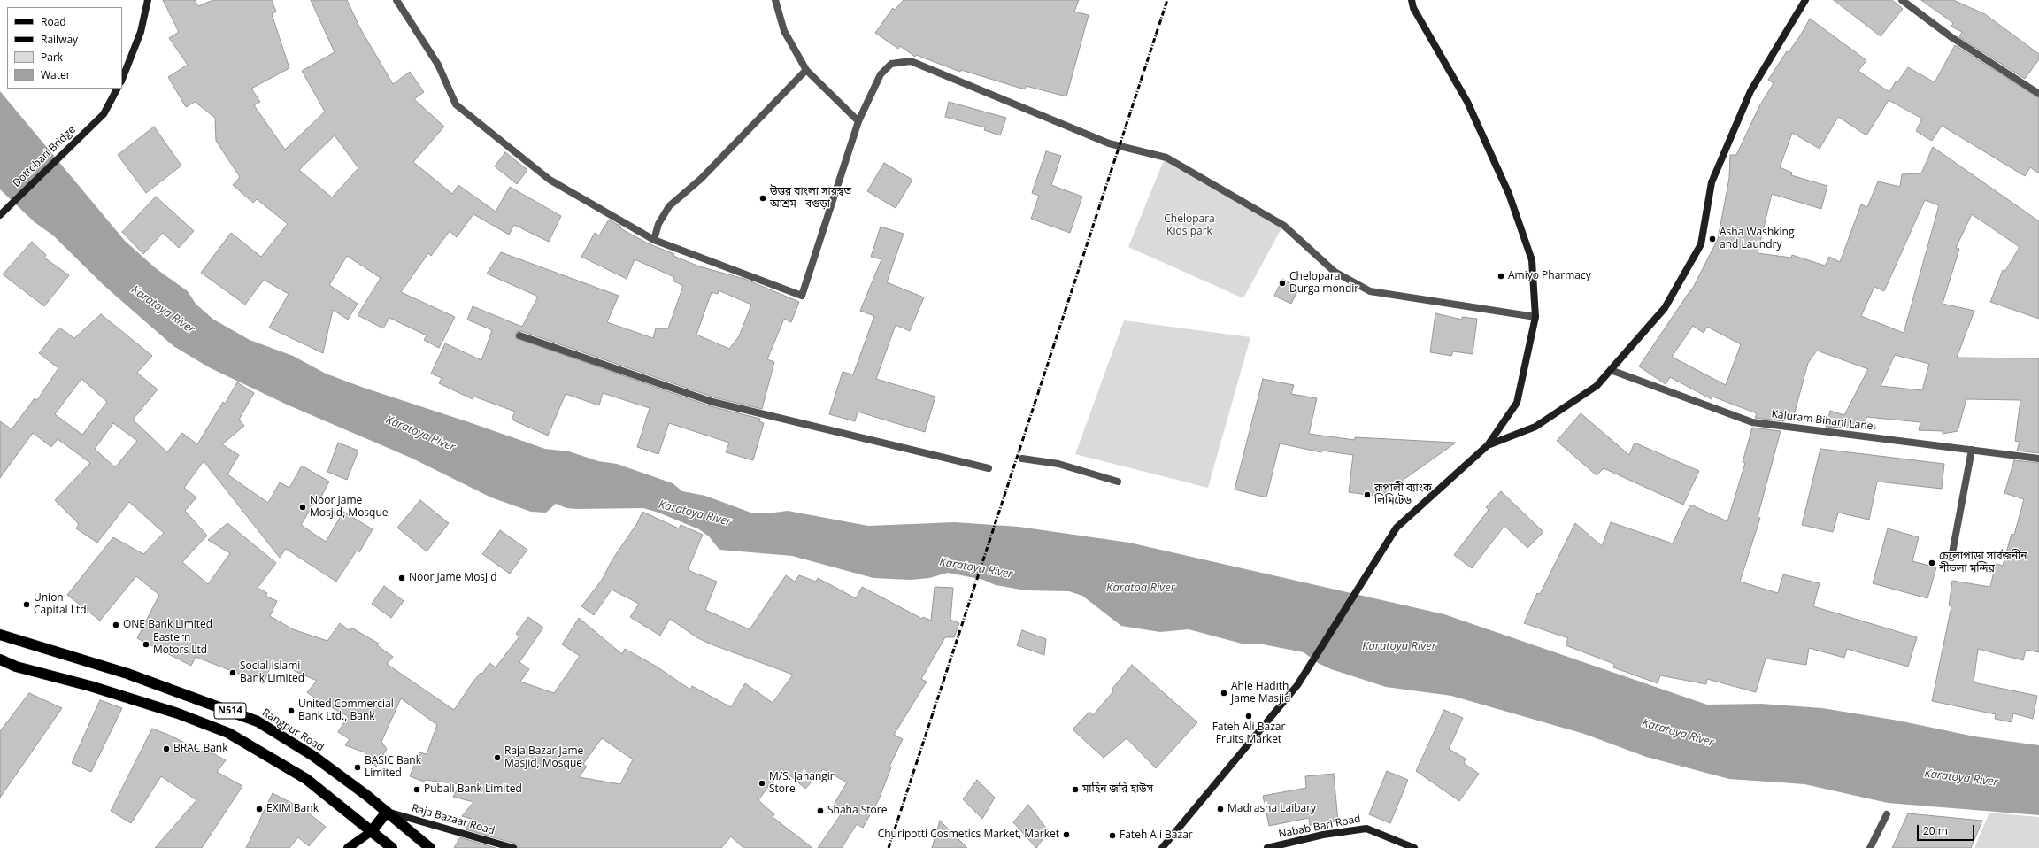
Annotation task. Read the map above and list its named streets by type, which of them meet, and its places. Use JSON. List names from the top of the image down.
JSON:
{
  "streets": {
    "highway": ["N514", "Rangpur Road"],
    "main road": ["Dottobari Bridge", "Raja Bazaar Road", "Nabab Bari Road"],
    "street": ["Kaluram Bihani Lane"]
  },
  "crossings": [
    ["Rangpur Road", "Raja Bazaar Road"]
  ],
  "water": ["Karatoya River", "Karatoa River"],
  "parks": ["Chelopara Kids park"],
  "places": [
    "উত্তর বাংলা সারস্বত আশ্রম - বগুড়া",
    "Asha Washking and Laundry",
    "Amiyo Pharmacy",
    "Chelopara Durga mondir",
    "রূপালী ব্যাংক লিমিটেড",
    "Noor Jame Mosjid, Mosque",
    "চেলোপাড়া সার্বজনীন শীতলা মন্দির",
    "Noor Jame Mosjid",
    "Union Capital Ltd.",
    "ONE Bank Limited",
    "Eastern Motors Ltd",
    "Social Islami Bank Limited",
    "Ahle Hadith Jame Masjid",
    "United Commercial Bank Ltd., Bank",
    "Fateh Ali Bazar Fruits Market",
    "BRAC Bank",
    "Raja Bazar Jame Masjid, Mosque",
    "BASIC Bank Limited",
    "M/S. Jahangir Store",
    "Pubali Bank Limited",
    "মাহিন জরি হাউস",
    "EXIM Bank",
    "Madrasha Laibary",
    "Shaha Store",
    "Churipotti Cosmetics Market, Market",
    "Fateh Ali Bazar"
  ],
  "legend": [
    "Road",
    "Railway",
    "Park",
    "Water"
  ],
  "scale_bar": "20 m"
}
